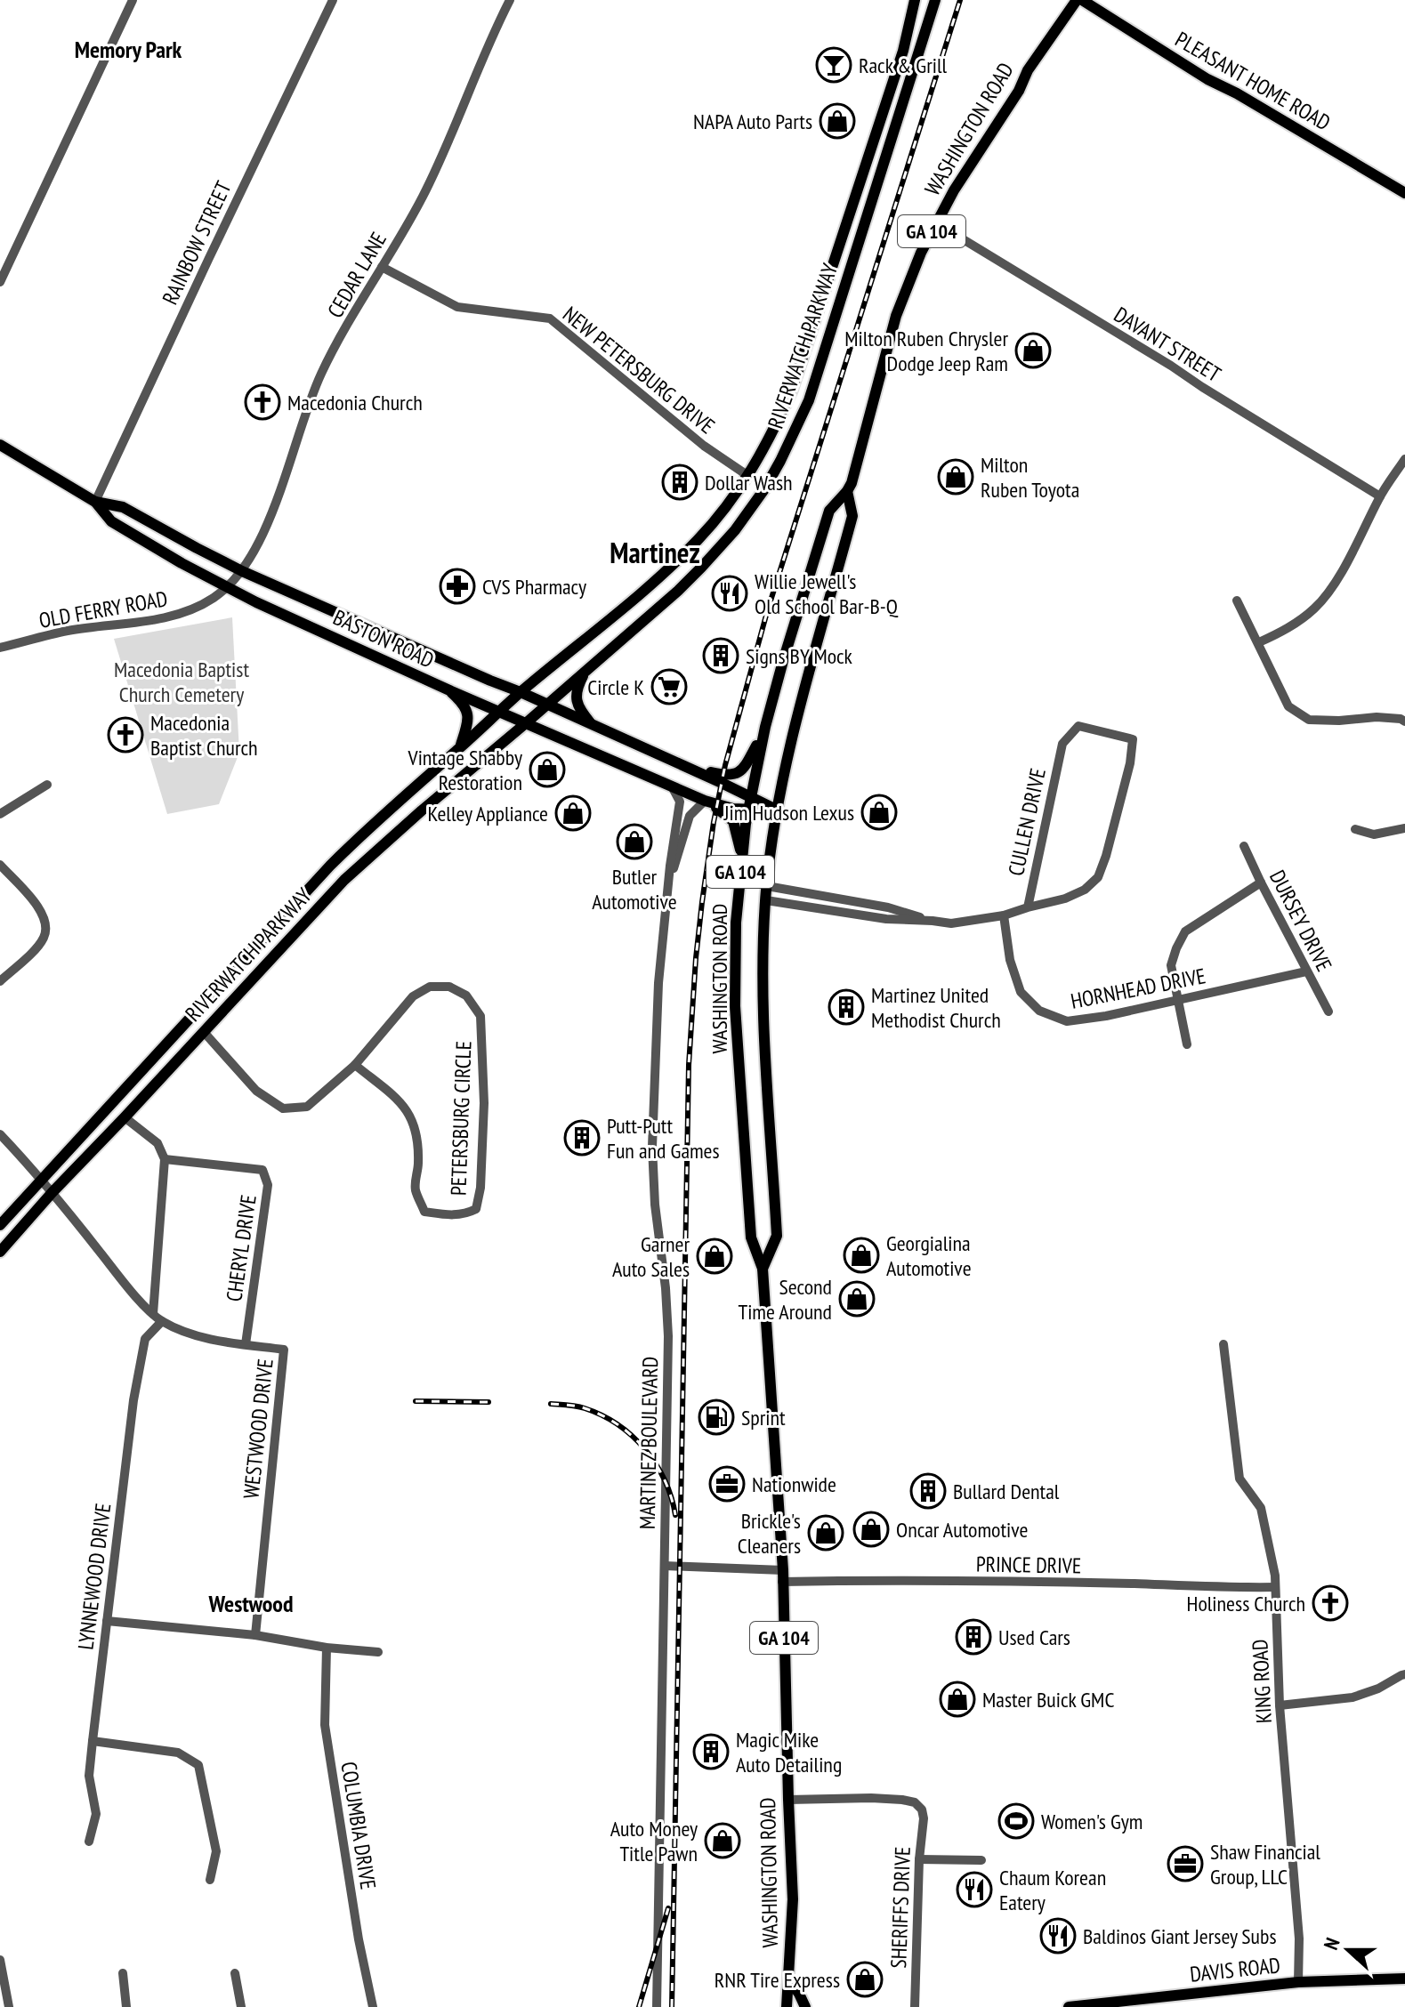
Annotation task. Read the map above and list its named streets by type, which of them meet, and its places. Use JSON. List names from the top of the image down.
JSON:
{
  "streets": {
    "main road": [
      "PLEASANT HOME ROAD",
      "WASHINGTON ROAD",
      "GA 104",
      "RIVERWATCH PARKWAY",
      "BASTON ROAD",
      "DAVIS ROAD"
    ],
    "street": [
      "RAINBOW STREET",
      "CEDAR LANE",
      "DAVANT STREET",
      "NEW PETERSBURG DRIVE",
      "OLD FERRY ROAD",
      "CULLEN DRIVE",
      "DURSEY DRIVE",
      "HORNHEAD DRIVE",
      "PETERSBURG CIRCLE",
      "CHERYL DRIVE",
      "WESTWOOD DRIVE",
      "MARTINEZ BOULEVARD",
      "PRINCE DRIVE",
      "LYNNEWOOD DRIVE",
      "KING ROAD",
      "COLUMBIA DRIVE",
      "SHERIFFS DRIVE"
    ]
  },
  "crossings": [
    ["WASHINGTON ROAD", "DAVANT STREET"],
    ["WASHINGTON ROAD", "BASTON ROAD"],
    ["WASHINGTON ROAD", "PRINCE DRIVE"],
    ["WASHINGTON ROAD", "SHERIFFS DRIVE"],
    ["RAINBOW STREET", "BASTON ROAD"],
    ["CEDAR LANE", "NEW PETERSBURG DRIVE"],
    ["CEDAR LANE", "OLD FERRY ROAD"],
    ["RIVERWATCH PARKWAY", "NEW PETERSBURG DRIVE"],
    ["RIVERWATCH PARKWAY", "BASTON ROAD"],
    ["RIVERWATCH PARKWAY", "PETERSBURG CIRCLE"],
    ["RIVERWATCH PARKWAY", "WESTWOOD DRIVE"],
    ["OLD FERRY ROAD", "BASTON ROAD"],
    ["BASTON ROAD", "MARTINEZ BOULEVARD"],
    ["DURSEY DRIVE", "HORNHEAD DRIVE"],
    ["CHERYL DRIVE", "WESTWOOD DRIVE"],
    ["WESTWOOD DRIVE", "LYNNEWOOD DRIVE"],
    ["MARTINEZ BOULEVARD", "PRINCE DRIVE"],
    ["PRINCE DRIVE", "KING ROAD"],
    ["KING ROAD", "DAVIS ROAD"]
  ],
  "districts": ["Memory Park", "Martinez", "Westwood"],
  "parks": ["Macedonia Baptist Church Cemetery"],
  "places": {
    "bar": ["Rack & Grill"],
    "shop": [
      "NAPA Auto Parts",
      "Milton Ruben Chrysler Dodge Jeep Ram",
      "Milton Ruben Toyota",
      "Vintage Shabby Restoration",
      "Jim Hudson Lexus",
      "Kelley Appliance",
      "Butler Automotive",
      "Georgialina Automotive",
      "Garner Auto Sales",
      "Second Time Around",
      "Oncar Automotive",
      "Brickle's Cleaners",
      "Master Buick GMC",
      "Auto Money Title Pawn",
      "RNR Tire Express"
    ],
    "church": ["Macedonia Church", "Macedonia Baptist Church", "Holiness Church"],
    "building": [
      "Dollar Wash",
      "Signs BY Mock",
      "Martinez United Methodist Church",
      "Putt-Putt Fun and Games",
      "Bullard Dental",
      "Used Cars",
      "Magic Mike Auto Detailing"
    ],
    "pharmacy": ["CVS Pharmacy"],
    "restaurant": ["Willie Jewell's Old School Bar-B-Q", "Chaum Korean Eatery", "Baldinos Giant Jersey Subs"],
    "supermarket": ["Circle K"],
    "fuel station": ["Sprint"],
    "office": ["Nationwide", "Shaw Financial Group, LLC"],
    "sports": ["Women's Gym"]
  },
  "north": "left"
}
